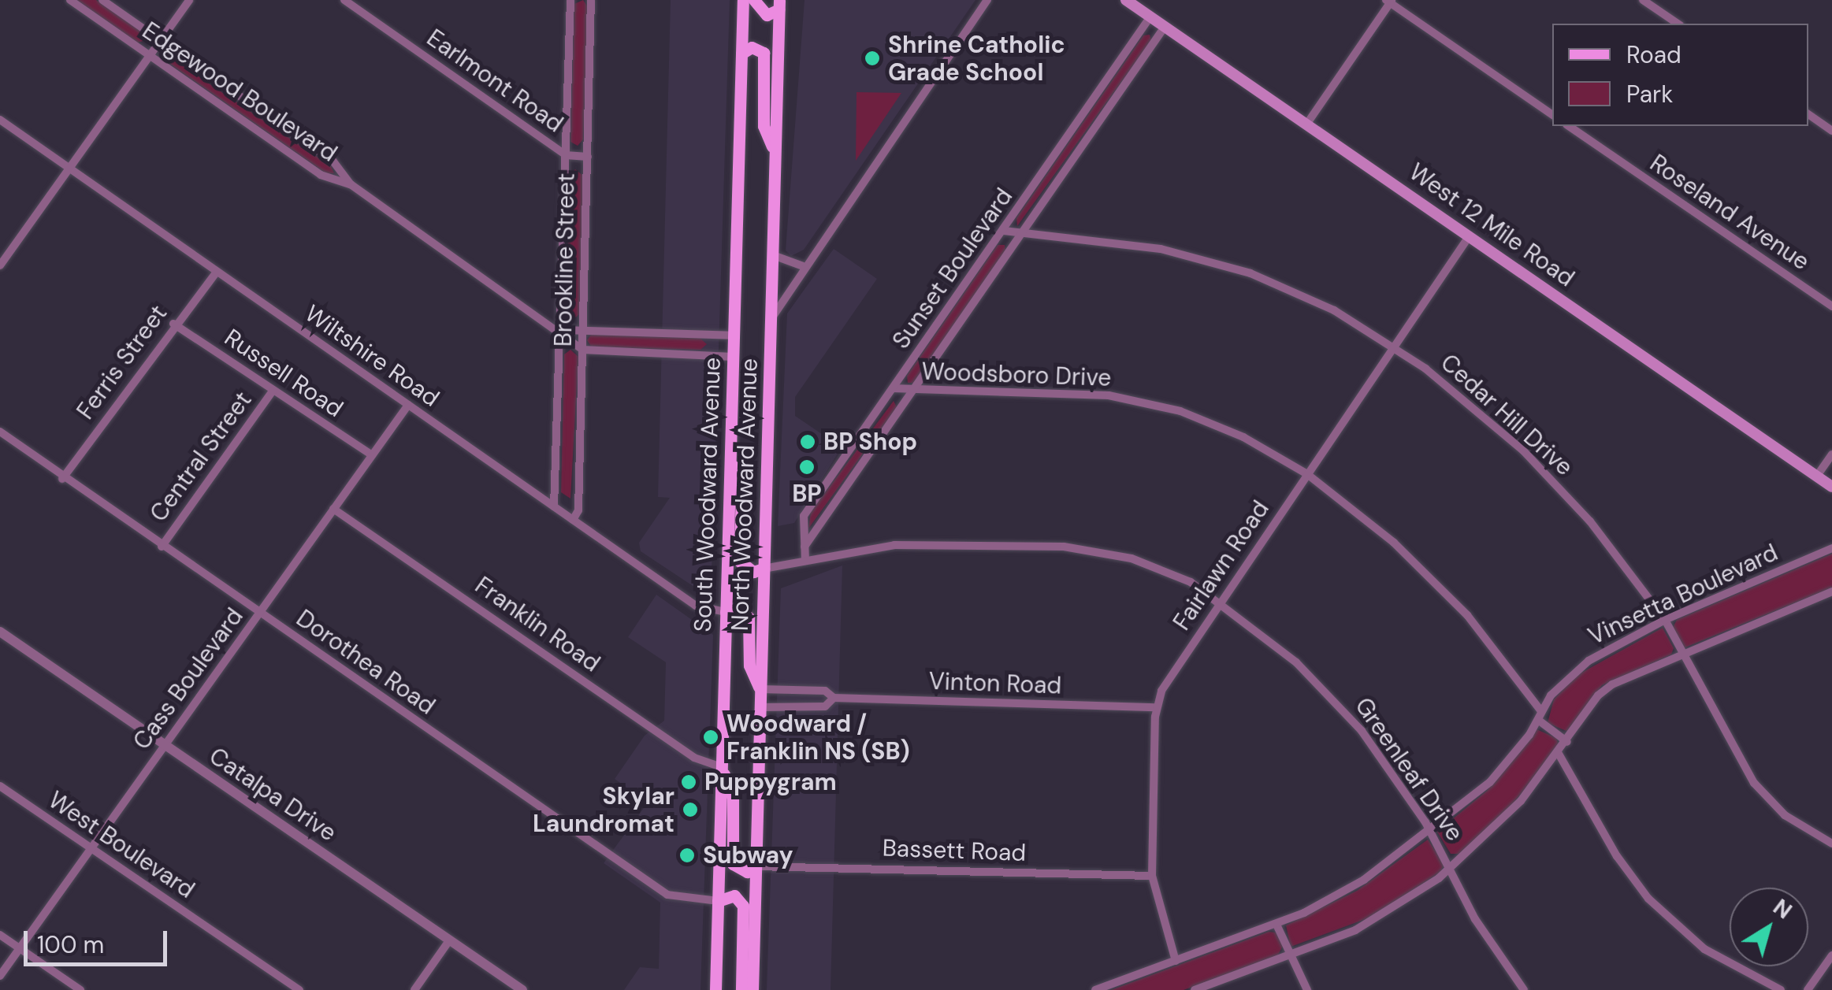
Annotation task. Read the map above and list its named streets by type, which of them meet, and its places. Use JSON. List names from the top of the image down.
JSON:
{
  "streets": {
    "main road": ["West 12 Mile Road", "South Woodward Avenue", "North Woodward Avenue"],
    "street": [
      "Earlmont Road",
      "Edgewood Boulevard",
      "Roseland Avenue",
      "Brookline Street",
      "Sunset Boulevard",
      "Wiltshire Road",
      "Ferris Street",
      "Russell Road",
      "Woodsboro Drive",
      "Cedar Hill Drive",
      "Central Street",
      "Fairlawn Road",
      "Vinsetta Boulevard",
      "Franklin Road",
      "Dorothea Road",
      "Cass Boulevard",
      "Vinton Road",
      "Greenleaf Drive",
      "Catalpa Drive",
      "West Boulevard",
      "Bassett Road"
    ]
  },
  "crossings": [
    ["Earlmont Road", "Brookline Street"],
    ["Edgewood Boulevard", "Brookline Street"],
    ["West 12 Mile Road", "Sunset Boulevard"],
    ["West 12 Mile Road", "Fairlawn Road"],
    ["Brookline Street", "Wiltshire Road"],
    ["Sunset Boulevard", "Woodsboro Drive"],
    ["Sunset Boulevard", "Cedar Hill Drive"],
    ["Sunset Boulevard", "Greenleaf Drive"],
    ["Wiltshire Road", "Ferris Street"],
    ["Wiltshire Road", "South Woodward Avenue"],
    ["Wiltshire Road", "Cass Boulevard"],
    ["Ferris Street", "Russell Road"],
    ["Ferris Street", "Dorothea Road"],
    ["Russell Road", "Central Street"],
    ["Russell Road", "Cass Boulevard"],
    ["Woodsboro Drive", "Fairlawn Road"],
    ["Woodsboro Drive", "Vinsetta Boulevard"],
    ["Cedar Hill Drive", "Fairlawn Road"],
    ["Cedar Hill Drive", "Vinsetta Boulevard"],
    ["Central Street", "Dorothea Road"],
    ["South Woodward Avenue", "Franklin Road"],
    ["South Woodward Avenue", "Dorothea Road"],
    ["North Woodward Avenue", "Vinton Road"],
    ["North Woodward Avenue", "Greenleaf Drive"],
    ["North Woodward Avenue", "Bassett Road"],
    ["Fairlawn Road", "Vinsetta Boulevard"],
    ["Fairlawn Road", "Vinton Road"],
    ["Fairlawn Road", "Greenleaf Drive"],
    ["Fairlawn Road", "Bassett Road"],
    ["Vinsetta Boulevard", "Greenleaf Drive"],
    ["Franklin Road", "Cass Boulevard"],
    ["Dorothea Road", "Cass Boulevard"],
    ["Cass Boulevard", "Catalpa Drive"],
    ["Cass Boulevard", "West Boulevard"]
  ],
  "places": [
    "Shrine Catholic Grade School",
    "BP Shop",
    "BP",
    "Woodward / Franklin NS (SB)",
    "Puppygram",
    "Skylar Laundromat",
    "Subway"
  ],
  "legend": ["Road", "Park"],
  "scale_bar": "100 m",
  "north": "top right"
}
